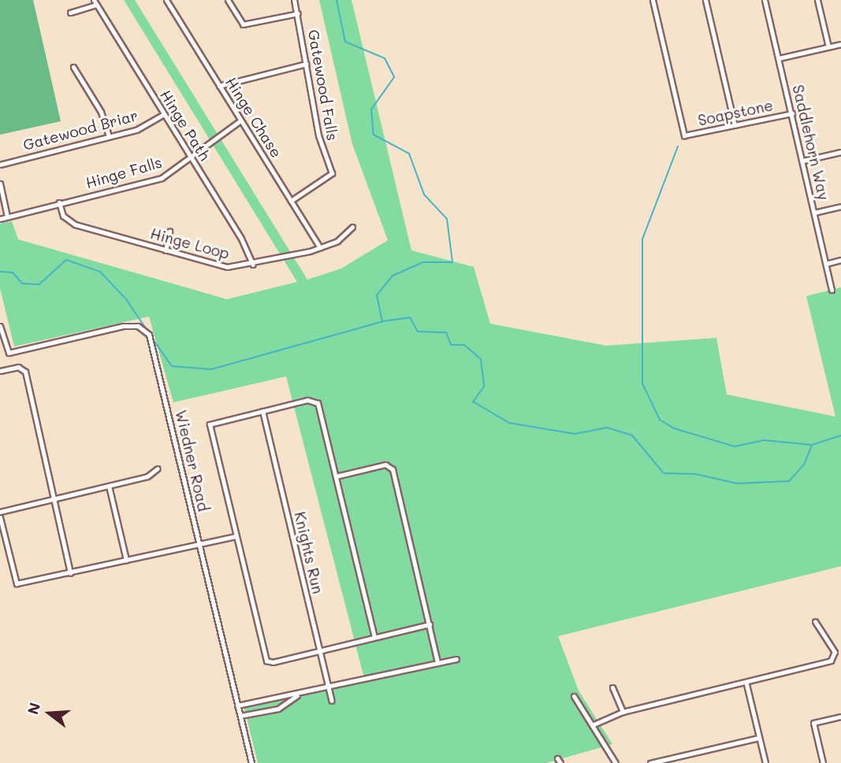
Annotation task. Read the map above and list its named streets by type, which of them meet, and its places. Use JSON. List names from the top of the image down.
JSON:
{
  "streets": {
    "street": [
      "Gatewood Falls",
      "Soapstone",
      "Hinge Chase",
      "Hinge Path",
      "Gatewood Briar",
      "Saddlehorn Way",
      "Hinge Falls",
      "Hinge Loop",
      "Wiedner Road",
      "Knights Run"
    ]
  },
  "crossings": [
    ["Gatewood Falls", "Hinge Chase"],
    ["Soapstone", "Saddlehorn Way"],
    ["Hinge Chase", "Hinge Falls"],
    ["Hinge Chase", "Hinge Loop"],
    ["Hinge Path", "Gatewood Briar"],
    ["Hinge Path", "Hinge Falls"],
    ["Hinge Path", "Hinge Loop"],
    ["Hinge Falls", "Hinge Loop"]
  ],
  "north": "left"
}
